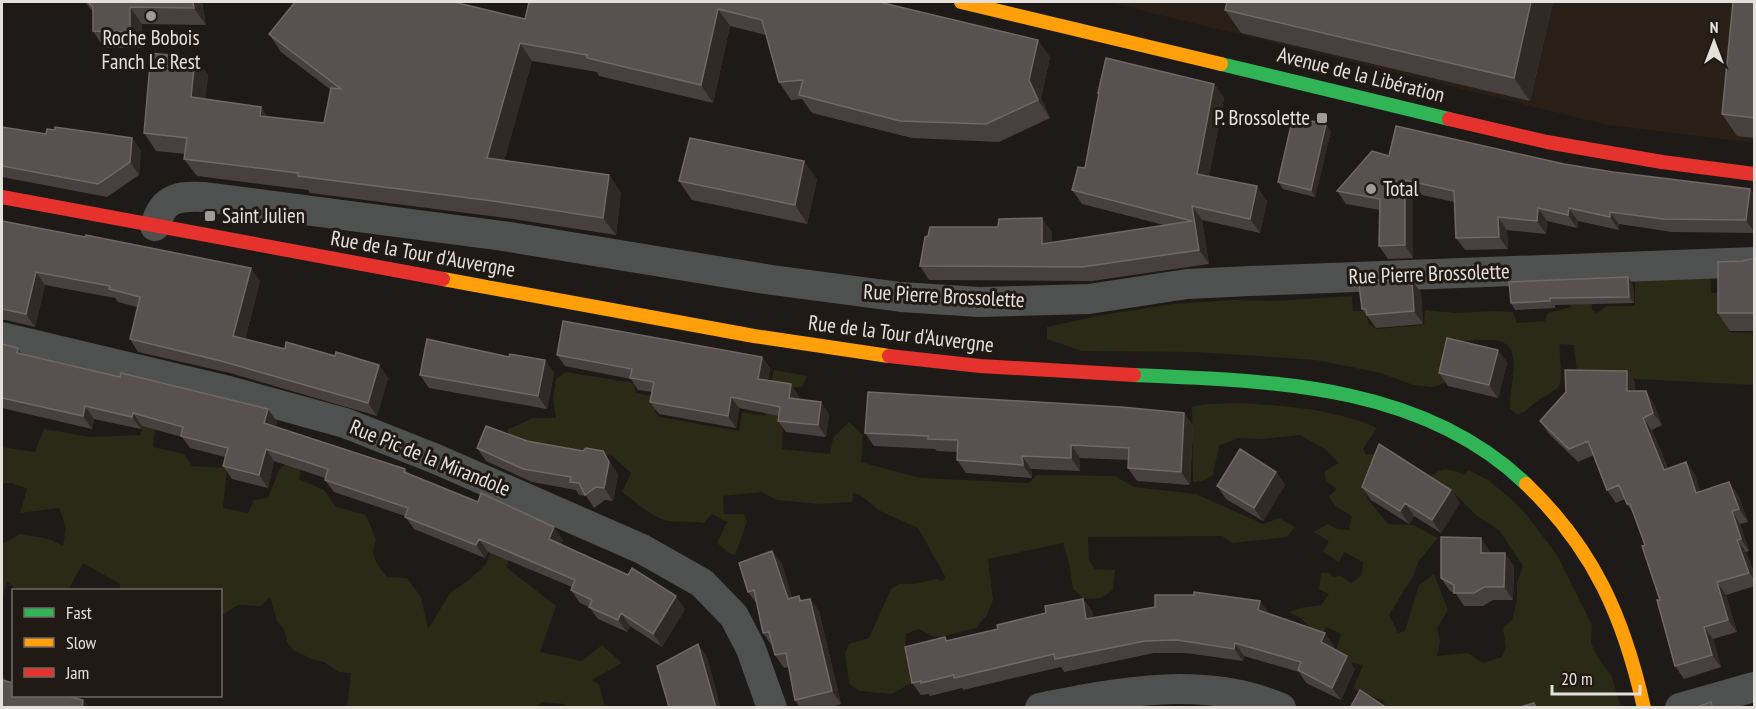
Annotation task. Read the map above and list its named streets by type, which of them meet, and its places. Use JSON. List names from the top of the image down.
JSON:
{
  "streets": {
    "street": [
      "Avenue de la Libération",
      "Rue de la Tour d'Auvergne",
      "Rue Pierre Brossolette",
      "Rue Pic de la Mirandole"
    ]
  },
  "crossings": [
    ["Rue de la Tour d'Auvergne", "Rue Pierre Brossolette"]
  ],
  "places": {
    "other": ["Roche Bobois Fanch Le Rest", "Total"],
    "transit": ["P. Brossolette", "Saint Julien"]
  },
  "legend": ["Fast", "Slow", "Jam"],
  "scale_bar": "20 m",
  "north": "top"
}
